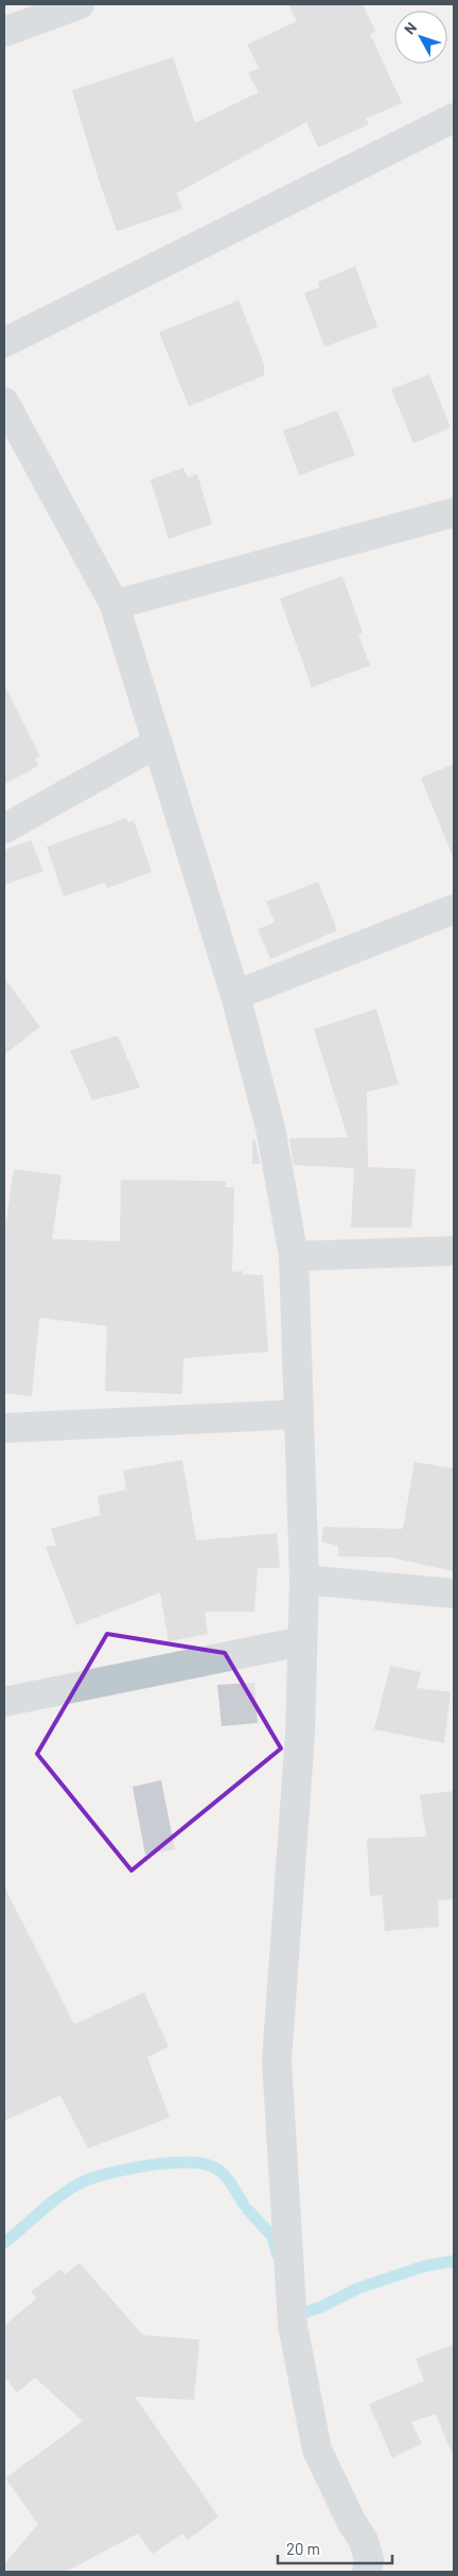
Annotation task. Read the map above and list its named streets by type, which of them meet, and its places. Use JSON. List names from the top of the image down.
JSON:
{
  "scale_bar": "20 m",
  "north": "top left"
}
